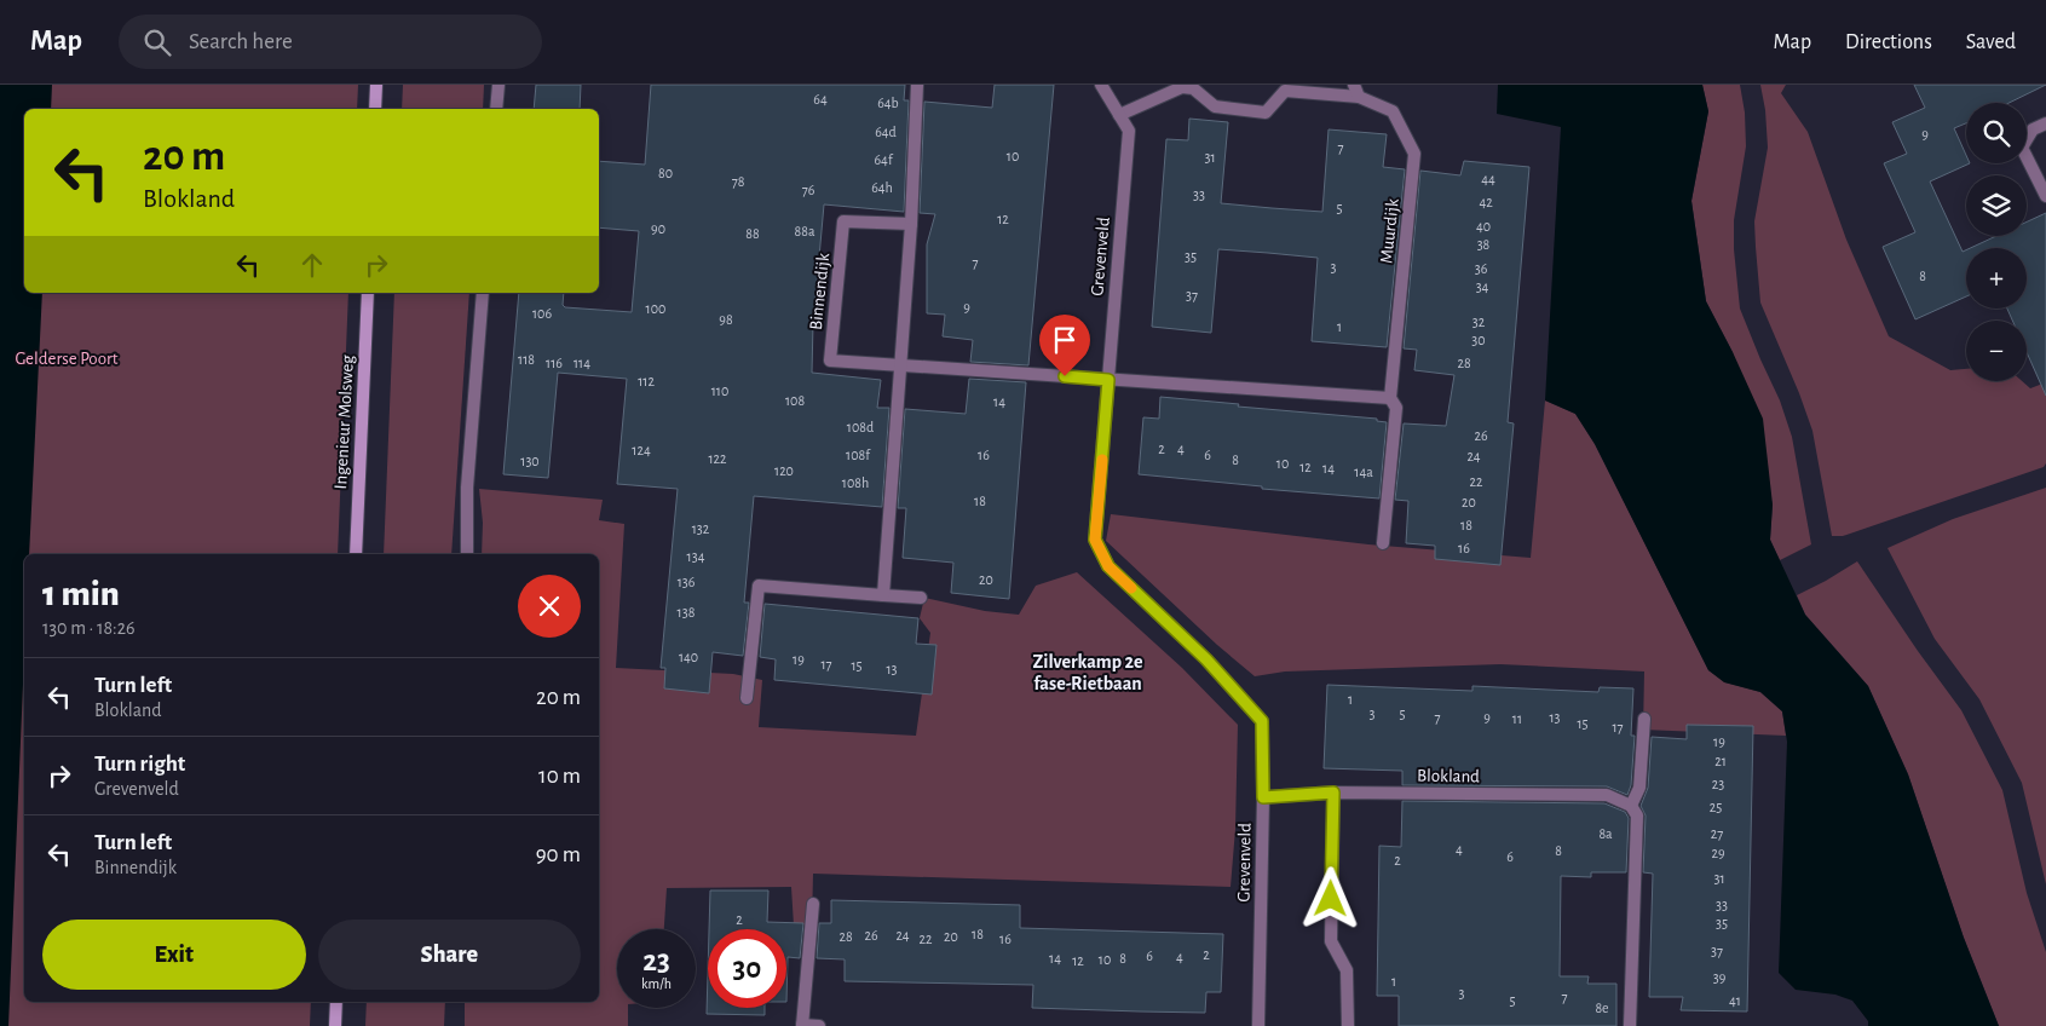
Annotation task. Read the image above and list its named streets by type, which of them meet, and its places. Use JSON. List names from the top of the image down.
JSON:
{
  "streets": {
    "main road": ["Ingenieur Molsweg"],
    "street": [
      "Muurdijk",
      "Grevenveld",
      "Binnendijk",
      "Blokland"
    ]
  },
  "crossings": [
    ["Muurdijk", "Grevenveld"],
    ["Grevenveld", "Binnendijk"],
    ["Grevenveld", "Blokland"]
  ],
  "districts": ["Zilverkamp 2e fase-Rietbaan"],
  "parks": ["Gelderse Poort"],
  "house_numbers": [
    "64",
    "64b",
    "64d",
    "9",
    "7",
    "10",
    "31",
    "64f",
    "80",
    "44",
    "78",
    "64h",
    "76",
    "33",
    "42",
    "5",
    "12",
    "40",
    "90",
    "88a",
    "88",
    "38",
    "35",
    "7",
    "3",
    "36",
    "8",
    "34",
    "37",
    "9",
    "100",
    "106",
    "98",
    "32",
    "1",
    "30",
    "118",
    "116",
    "114",
    "28",
    "112",
    "110",
    "108",
    "14",
    "108d",
    "26",
    "2",
    "4",
    "124",
    "108f",
    "16",
    "6",
    "24",
    "122",
    "8",
    "130",
    "10",
    "12",
    "14",
    "120",
    "14a",
    "22",
    "108h",
    "18",
    "20",
    "18",
    "132",
    "16",
    "134",
    "20",
    "136",
    "138",
    "140",
    "19",
    "17",
    "15",
    "13",
    "1",
    "3",
    "5",
    "7",
    "9",
    "13",
    "11",
    "15",
    "17",
    "19",
    "21",
    "23",
    "25",
    "8a",
    "27",
    "4",
    "8",
    "29",
    "6",
    "2",
    "31",
    "33",
    "2",
    "35",
    "18",
    "26",
    "24",
    "28",
    "20",
    "22",
    "16",
    "37",
    "2",
    "6",
    "4",
    "14",
    "8",
    "10",
    "12",
    "39",
    "1",
    "3",
    "7",
    "5",
    "41",
    "8e"
  ],
  "page": {
    "header": "Map",
    "search": "Search here",
    "nav": ["Map", "Directions", "Saved"],
    "map_buttons": ["+", "−"],
    "turn": ["20 m", "Blokland"],
    "heading": ["1 min", "130 m · 18:26"],
    "list": [
      {
        "name": "Turn left",
        "note": "Blokland",
        "value": "20 m"
      },
      {
        "name": "Turn right",
        "note": "Grevenveld",
        "value": "10 m"
      },
      {
        "name": "Turn left",
        "note": "Binnendijk",
        "value": "90 m"
      }
    ],
    "buttons": ["Exit", "Share"],
    "speed": "23 km/h",
    "limit": "30"
  }
}
